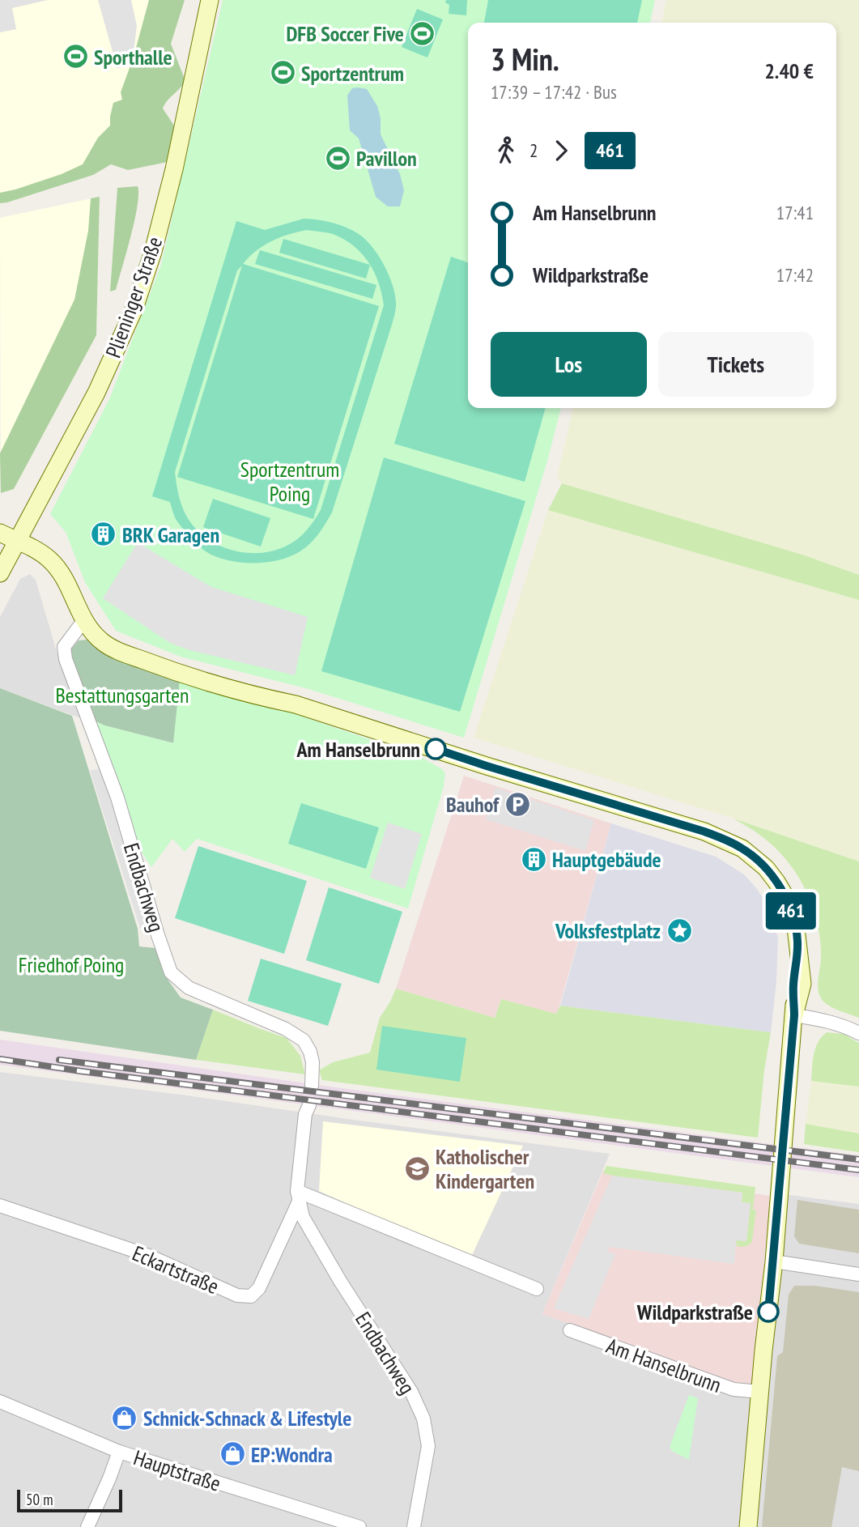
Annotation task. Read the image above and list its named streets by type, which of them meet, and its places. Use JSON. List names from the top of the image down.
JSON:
{
  "streets": {
    "street": [
      "Plieninger Straße",
      "Endbachweg",
      "Eckartstraße",
      "Am Hanselbrunn",
      "Hauptstraße"
    ]
  },
  "crossings": [
    ["Endbachweg", "Eckartstraße"]
  ],
  "parks": ["Sportzentrum Poing", "Bestattungsgarten", "Friedhof Poing"],
  "places": {
    "sports": [
      "DFB Soccer Five",
      "Sporthalle",
      "Sportzentrum",
      "Pavillon"
    ],
    "building": ["BRK Garagen", "Hauptgebäude"],
    "other": ["Am Hanselbrunn", "Wildparkstraße"],
    "parking": ["Bauhof"],
    "place": ["Volksfestplatz"],
    "school or university": ["Katholischer Kindergarten"],
    "shop": ["Schnick-Schnack & Lifestyle", "EP:Wondra"]
  },
  "lines": ["bus line 461"],
  "scale_bar": "50 m",
  "page": {
    "on_map": "461",
    "heading": ["3 Min.", "17:39 – 17:42 · Bus", "2.40 €"],
    "legs": ["2", "461"],
    "list": [
      {
        "name": "Am Hanselbrunn",
        "value": "17:41"
      },
      {
        "name": "Wildparkstraße",
        "value": "17:42"
      }
    ],
    "buttons": ["Los", "Tickets"],
    "scale": "50 m"
  }
}
